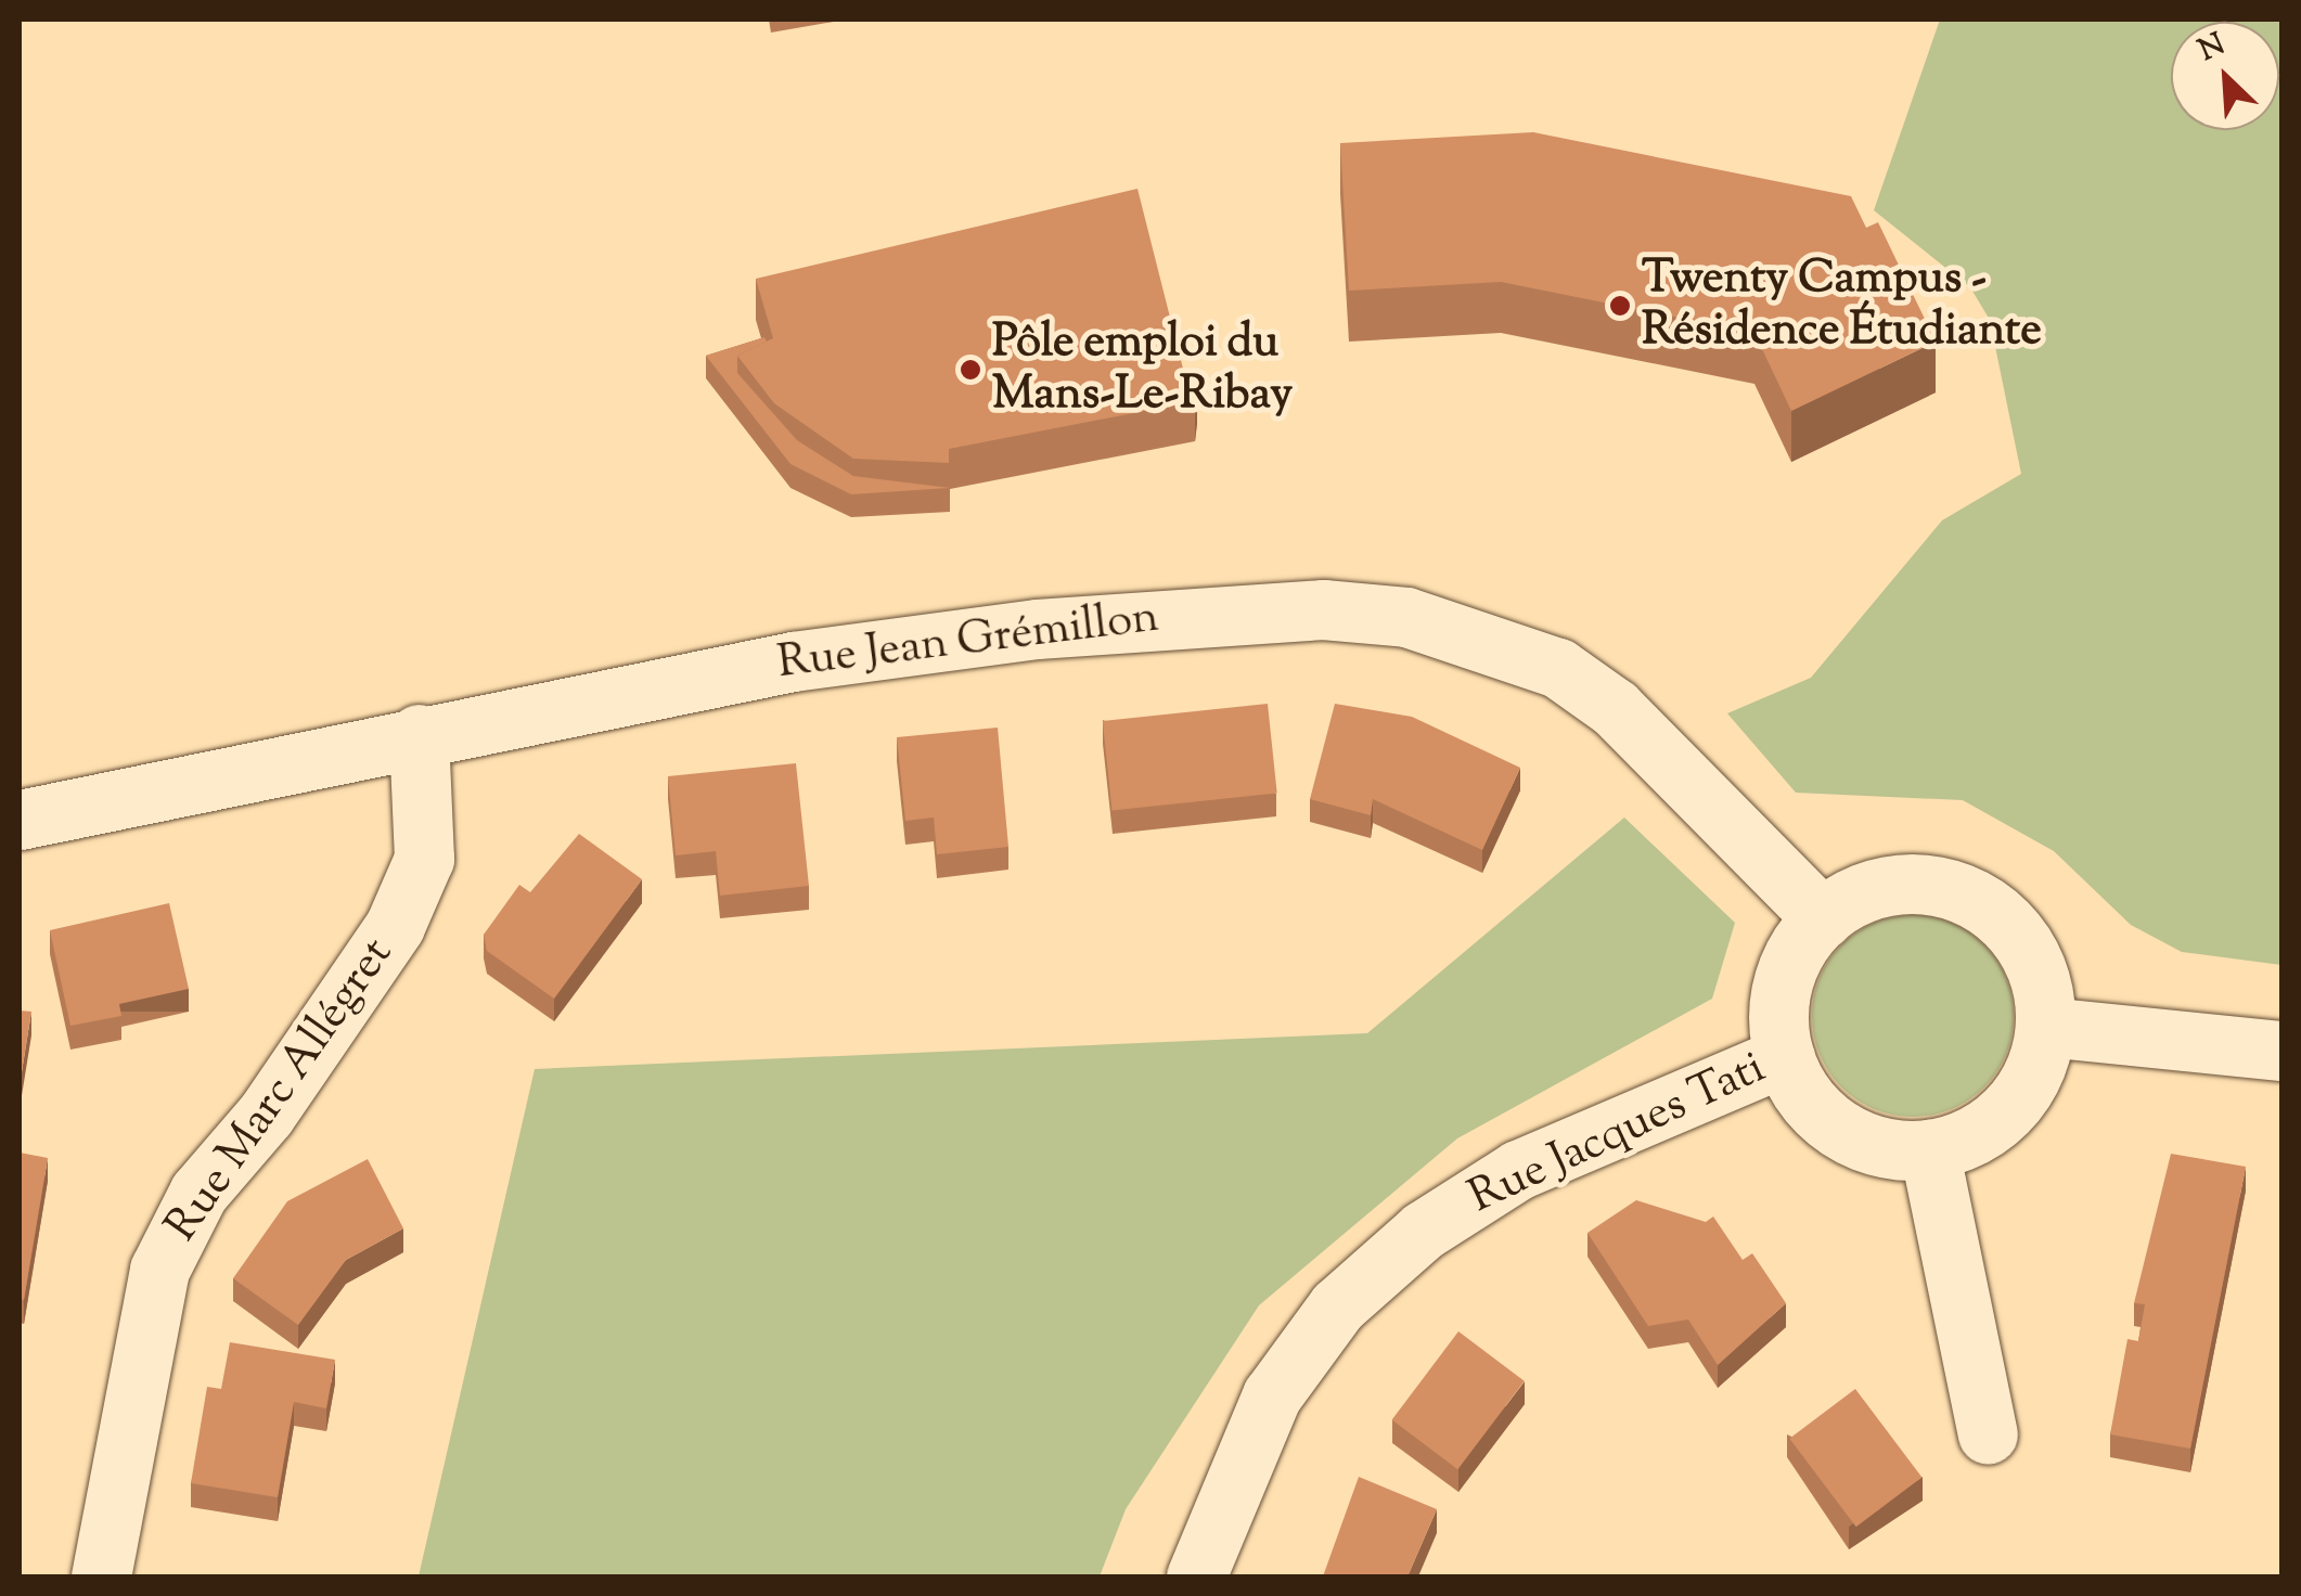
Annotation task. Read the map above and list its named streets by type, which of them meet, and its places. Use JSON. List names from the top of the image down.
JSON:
{
  "streets": {
    "street": ["Rue Jean Grémillon", "Rue Marc Allégret", "Rue Jacques Tati"]
  },
  "crossings": [
    ["Rue Jean Grémillon", "Rue Marc Allégret"],
    ["Rue Jean Grémillon", "Rue Jacques Tati"]
  ],
  "places": ["Twenty Campus - Résidence Étudiante", "Pôle emploi du Mans-Le-Ribay"],
  "north": "top left"
}
